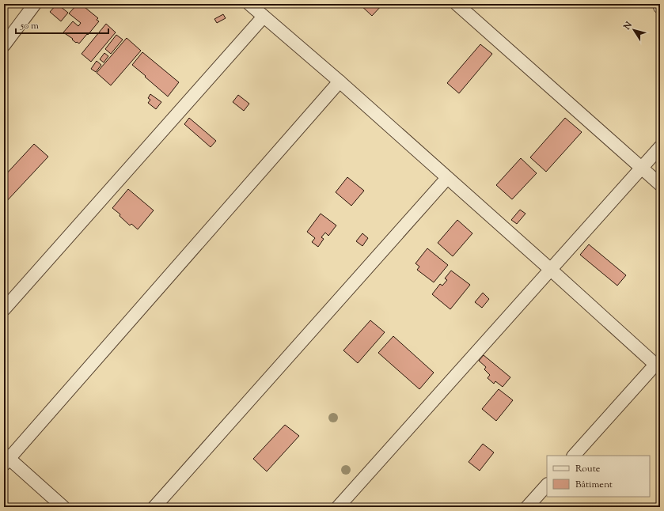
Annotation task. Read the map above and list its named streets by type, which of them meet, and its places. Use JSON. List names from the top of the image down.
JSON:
{
  "legend": ["Route", "Bâtiment"],
  "scale_bar": "50 m",
  "north": "top left"
}
